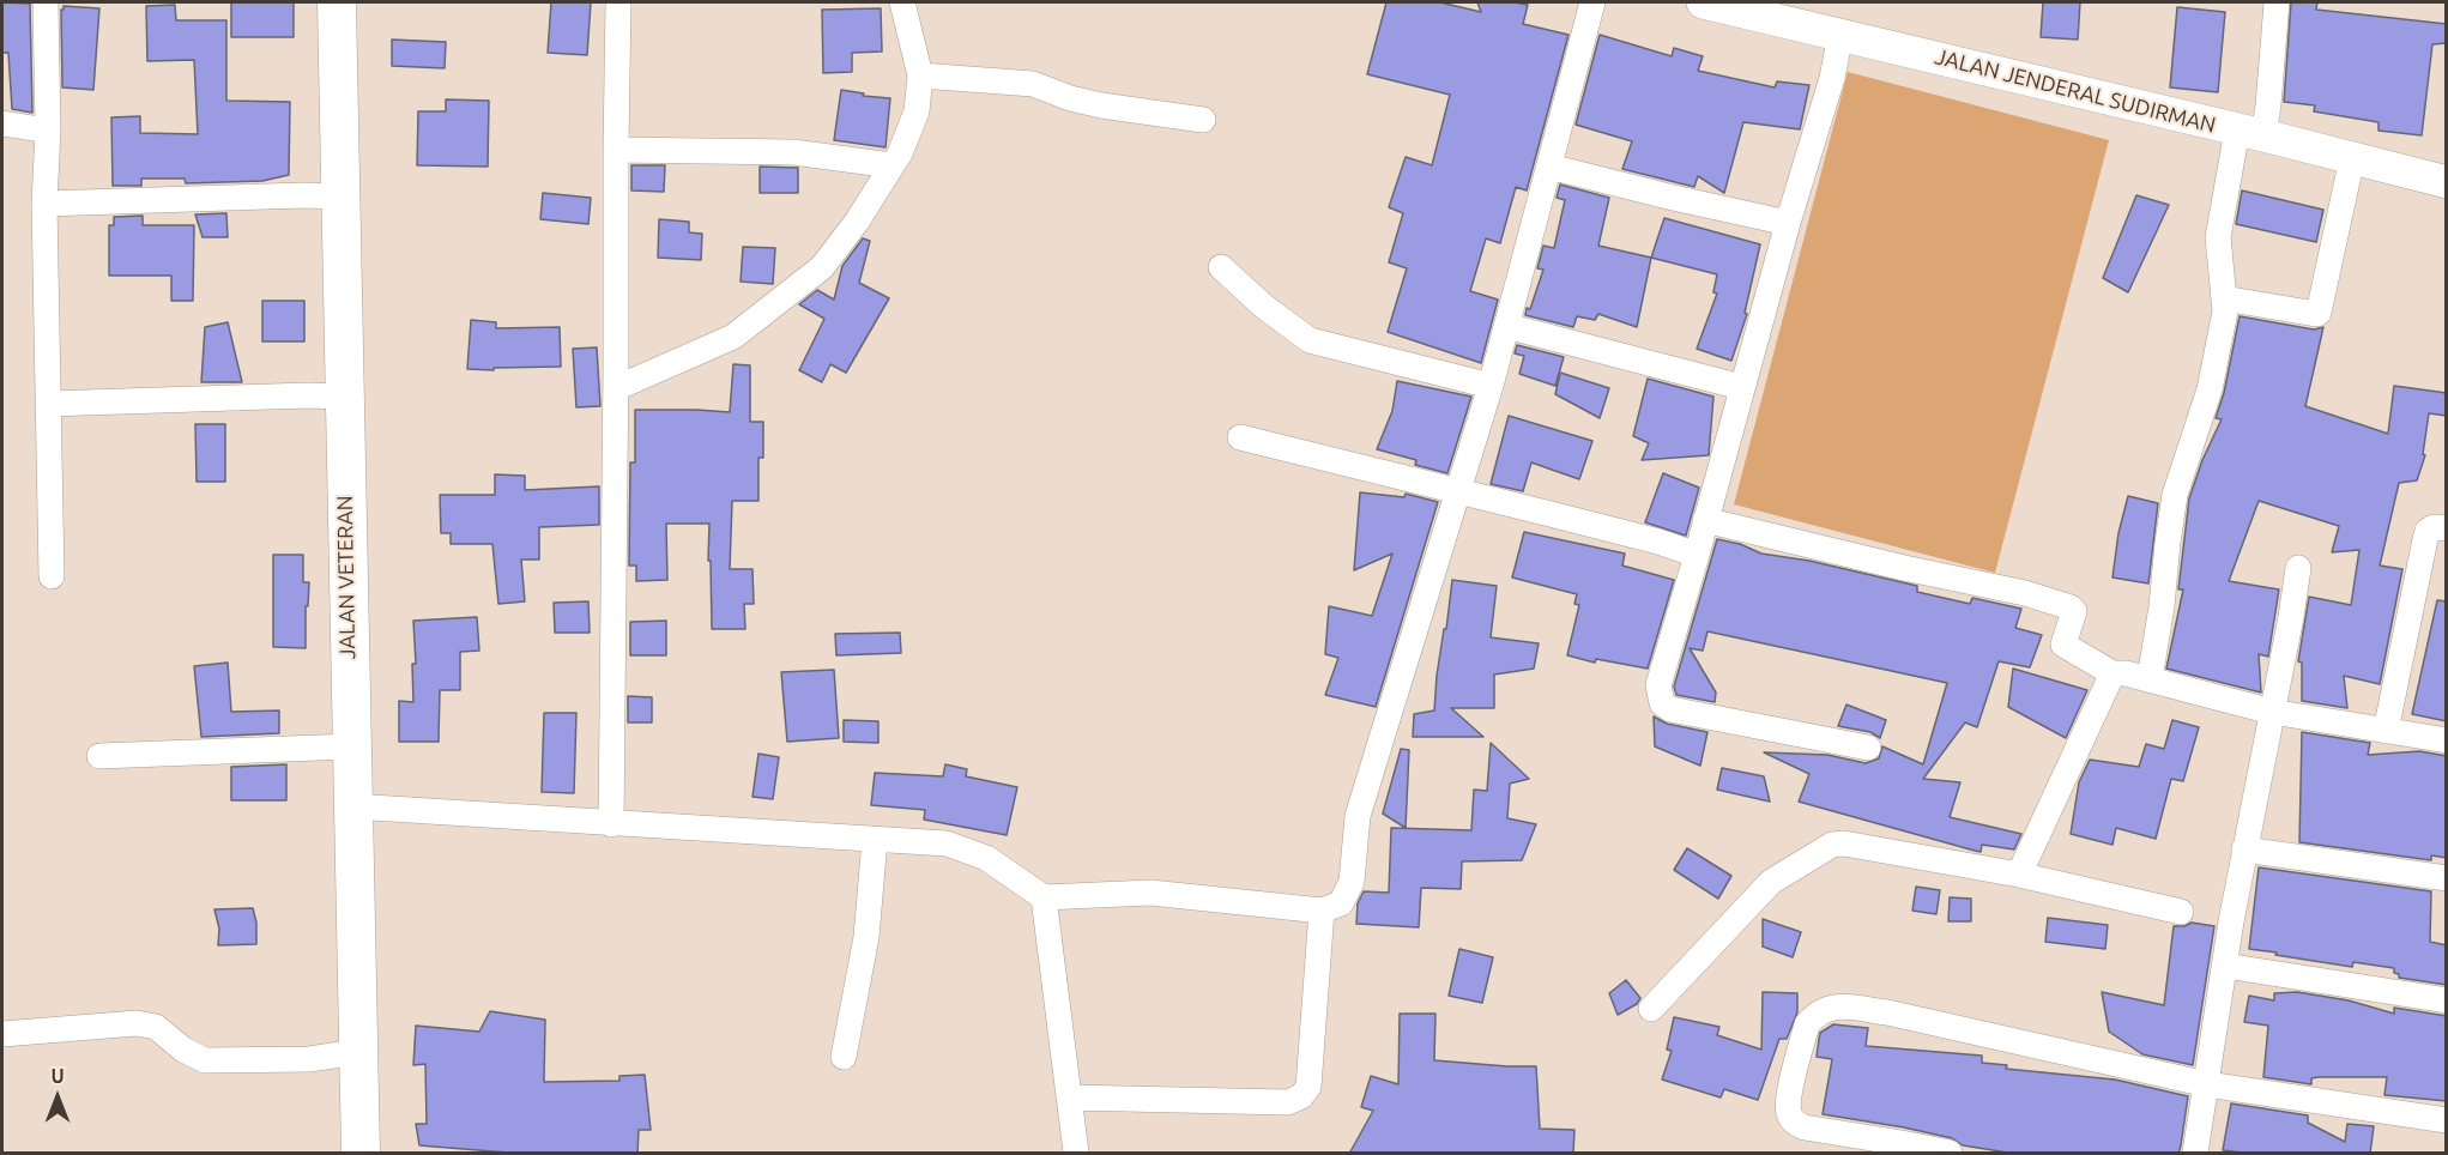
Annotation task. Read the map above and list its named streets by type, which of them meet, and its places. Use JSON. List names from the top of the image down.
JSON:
{
  "streets": {
    "highway": ["JALAN VETERAN"],
    "main road": ["JALAN JENDERAL SUDIRMAN"]
  },
  "north": "top"
}
